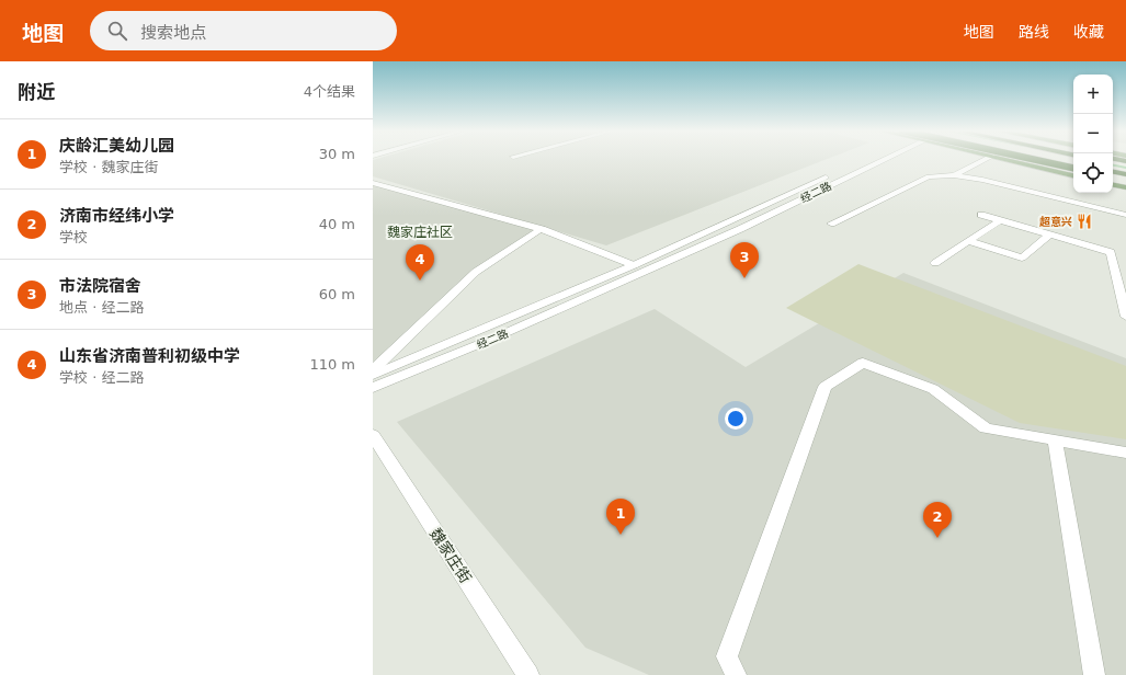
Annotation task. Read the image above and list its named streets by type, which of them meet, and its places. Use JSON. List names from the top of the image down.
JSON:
{
  "streets": {
    "street": ["经二路", "魏家庄街"]
  },
  "districts": ["魏家庄社区"],
  "places": {
    "restaurant": ["超意兴"]
  },
  "page": {
    "header": "地图",
    "search": "搜索地点",
    "nav": ["地图", "路线", "收藏"],
    "heading": ["附近", "4个结果"],
    "map_buttons": ["+", "−"],
    "list": [
      {
        "mark": "1",
        "name": "庆龄汇美幼儿园",
        "note": "学校 · 魏家庄街",
        "value": "30 m"
      },
      {
        "mark": "2",
        "name": "济南市经纬小学",
        "note": "学校",
        "value": "40 m"
      },
      {
        "mark": "3",
        "name": "市法院宿舍",
        "note": "地点 · 经二路",
        "value": "60 m"
      },
      {
        "mark": "4",
        "name": "山东省济南普利初级中学",
        "note": "学校 · 经二路",
        "value": "110 m"
      }
    ],
    "pins": [
      "3",
      "4",
      "1",
      "2"
    ]
  }
}
